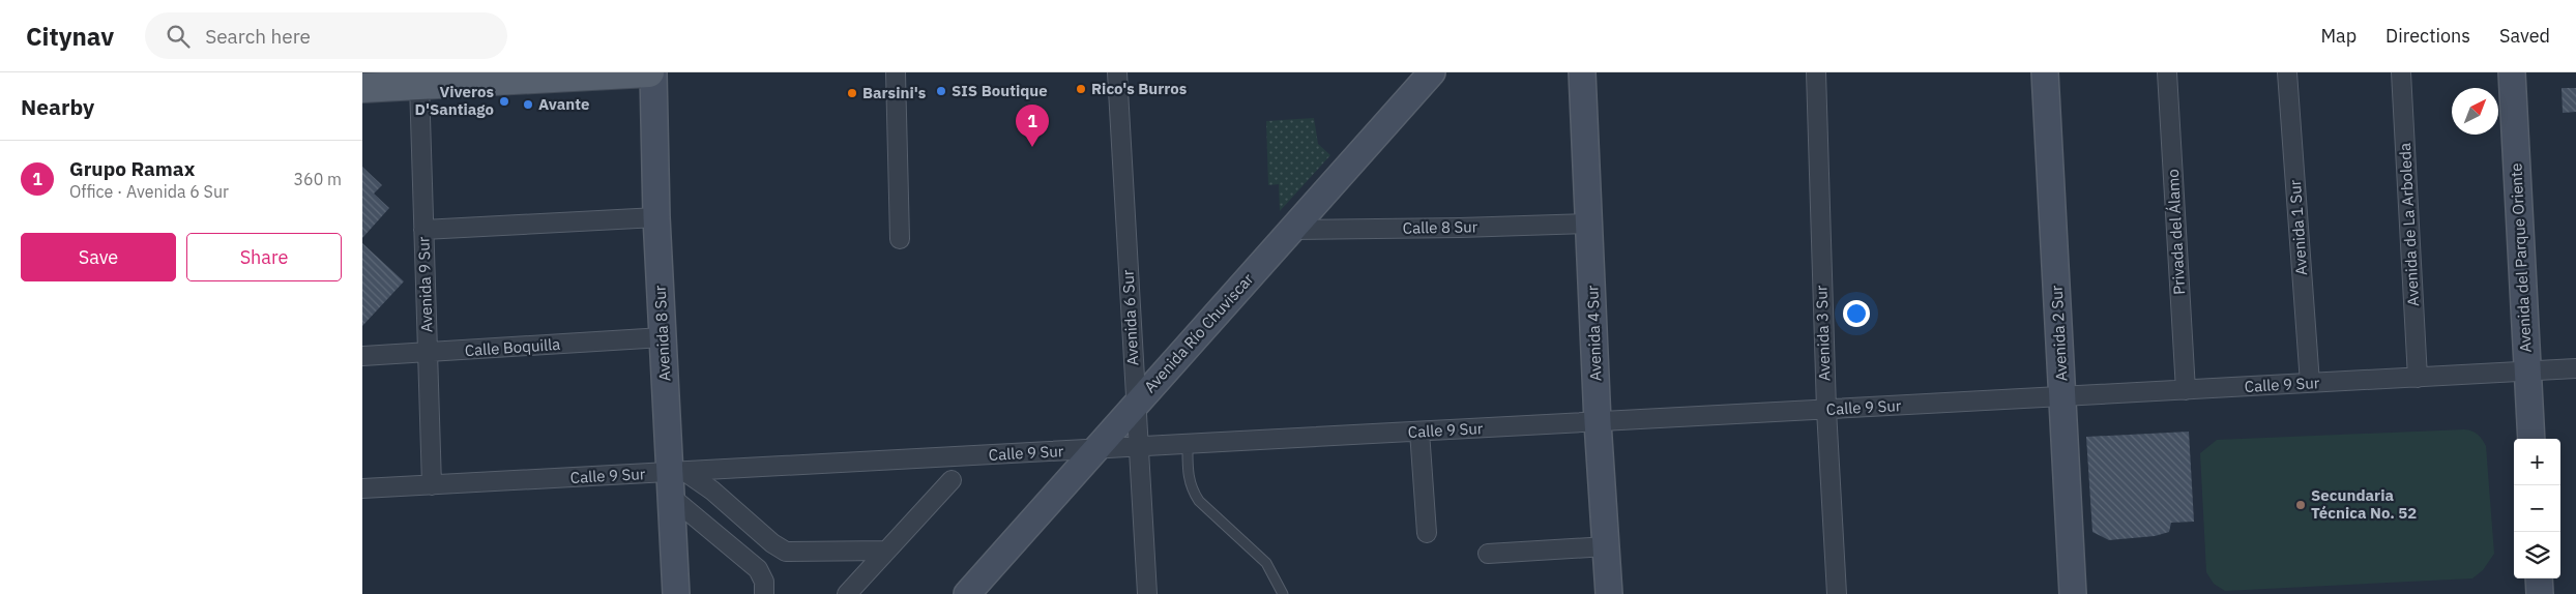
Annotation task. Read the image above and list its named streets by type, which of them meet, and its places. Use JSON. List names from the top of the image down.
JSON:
{
  "streets": {
    "street": [
      "Avenida de La Arboleda",
      "Calle 8 Sur",
      "Avenida 1 Sur",
      "Privada del Álamo",
      "Avenida del Parque Oriente",
      "Avenida 9 Sur",
      "Avenida 6 Sur",
      "Avenida 8 Sur",
      "Avenida Río Chuviscar",
      "Avenida 4 Sur",
      "Avenida 3 Sur",
      "Avenida 2 Sur",
      "Calle Boquilla",
      "Calle 9 Sur"
    ]
  },
  "crossings": [
    ["Avenida de La Arboleda", "Calle 9 Sur"],
    ["Calle 8 Sur", "Avenida Río Chuviscar"],
    ["Calle 8 Sur", "Avenida 4 Sur"],
    ["Avenida 1 Sur", "Calle 9 Sur"],
    ["Privada del Álamo", "Calle 9 Sur"],
    ["Avenida del Parque Oriente", "Calle 9 Sur"],
    ["Avenida 9 Sur", "Calle Boquilla"],
    ["Avenida 9 Sur", "Calle 9 Sur"],
    ["Avenida 6 Sur", "Avenida Río Chuviscar"],
    ["Avenida 6 Sur", "Calle 9 Sur"],
    ["Avenida 8 Sur", "Calle Boquilla"],
    ["Avenida 8 Sur", "Calle 9 Sur"],
    ["Avenida Río Chuviscar", "Calle 9 Sur"],
    ["Avenida 4 Sur", "Calle 9 Sur"],
    ["Avenida 3 Sur", "Calle 9 Sur"],
    ["Avenida 2 Sur", "Calle 9 Sur"]
  ],
  "places": [
    "Rico's Burros",
    "SIS Boutique",
    "Barsini's",
    "Viveros D'Santiago",
    "Avante",
    "Secundaria Técnica No. 52"
  ],
  "north": "top right",
  "page": {
    "header": "Citynav",
    "search": "Search here",
    "nav": ["Map", "Directions", "Saved"],
    "heading": "Nearby",
    "pins": "1",
    "list": [
      {
        "mark": "1",
        "name": "Grupo Ramax",
        "note": "Office · Avenida 6 Sur",
        "value": "360 m"
      }
    ],
    "buttons": ["Save", "Share"],
    "map_buttons": ["+", "−"]
  }
}
